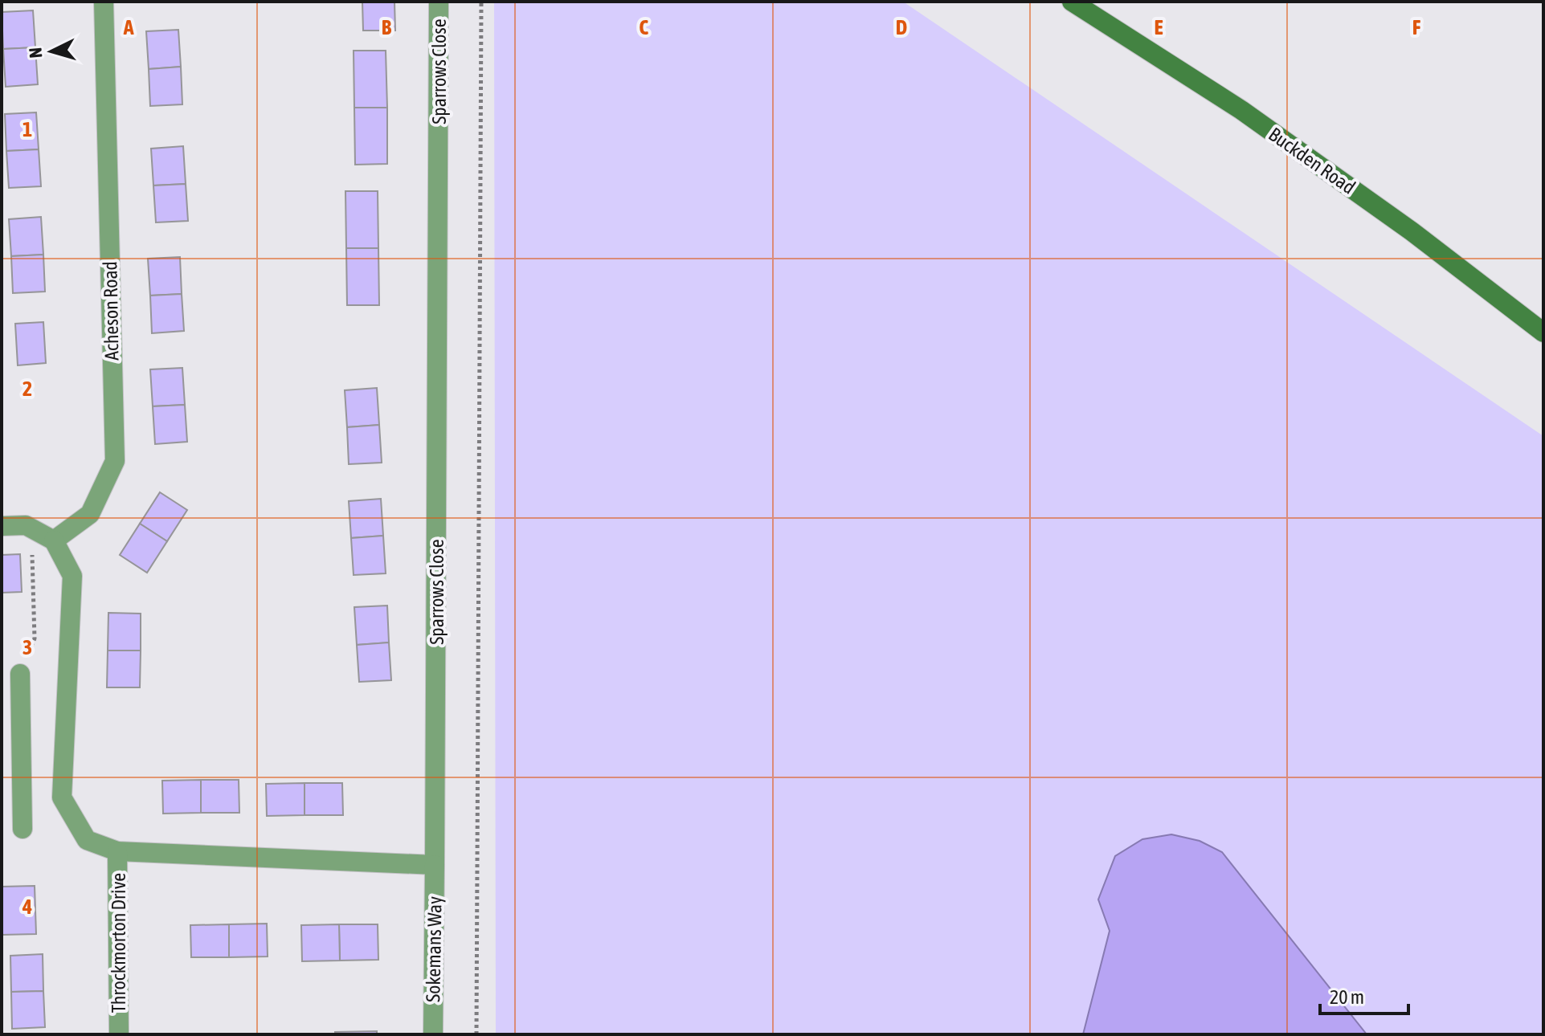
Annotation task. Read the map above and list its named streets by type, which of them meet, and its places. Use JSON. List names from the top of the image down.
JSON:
{
  "streets": {
    "main road": ["Buckden Road"],
    "street": [
      "Sparrows Close",
      "Acheson Road",
      "Throckmorton Drive",
      "Sokemans Way"
    ]
  },
  "crossings": [
    ["Sparrows Close", "Sokemans Way"]
  ],
  "scale_bar": "20 m",
  "north": "left",
  "grid": {
    "columns": [
      "A",
      "B",
      "C",
      "D",
      "E",
      "F"
    ],
    "rows": [
      "1",
      "2",
      "3",
      "4"
    ]
  }
}
